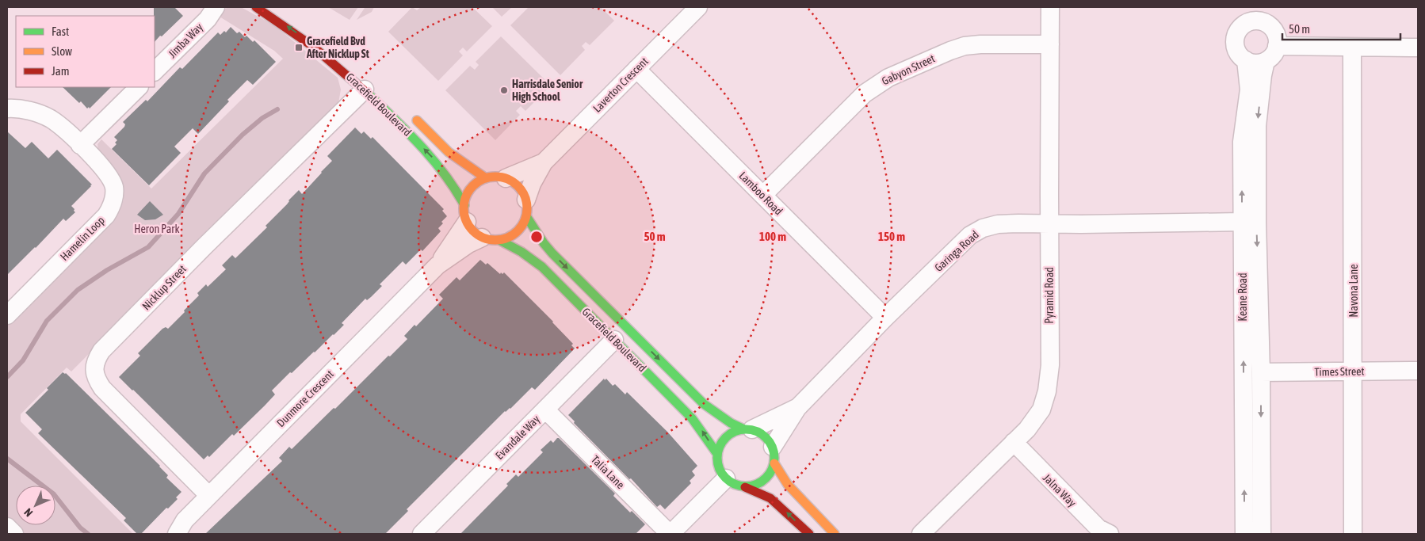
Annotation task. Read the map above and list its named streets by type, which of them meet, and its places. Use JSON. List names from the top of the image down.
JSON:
{
  "streets": {
    "street": [
      "Jimba Way",
      "Gabyon Street",
      "Laverton Crescent",
      "Gracefield Boulevard",
      "Lamboo Road",
      "Hamelin Loop",
      "Garinga Road",
      "Nicklup Street",
      "Navona Lane",
      "Pyramid Road",
      "Keane Road",
      "Times Street",
      "Dunmore Crescent",
      "Evandale Way",
      "Talia Lane",
      "Jalna Way"
    ]
  },
  "crossings": [
    ["Gabyon Street", "Lamboo Road"],
    ["Gabyon Street", "Pyramid Road"],
    ["Laverton Crescent", "Gracefield Boulevard"],
    ["Laverton Crescent", "Lamboo Road"],
    ["Laverton Crescent", "Dunmore Crescent"],
    ["Gracefield Boulevard", "Garinga Road"],
    ["Gracefield Boulevard", "Nicklup Street"],
    ["Gracefield Boulevard", "Dunmore Crescent"],
    ["Gracefield Boulevard", "Evandale Way"],
    ["Lamboo Road", "Garinga Road"],
    ["Garinga Road", "Pyramid Road"],
    ["Garinga Road", "Keane Road"],
    ["Nicklup Street", "Dunmore Crescent"],
    ["Navona Lane", "Times Street"],
    ["Pyramid Road", "Jalna Way"],
    ["Keane Road", "Times Street"],
    ["Evandale Way", "Talia Lane"]
  ],
  "parks": ["Heron Park"],
  "places": {
    "transit": ["Gracefield Bvd After Nicklup St"],
    "other": ["Harrisdale Senior High School"]
  },
  "legend": ["Fast", "Slow", "Jam"],
  "scale_bar": "50 m",
  "north": "bottom left",
  "rings": ["50 m", "100 m", "150 m"]
}
